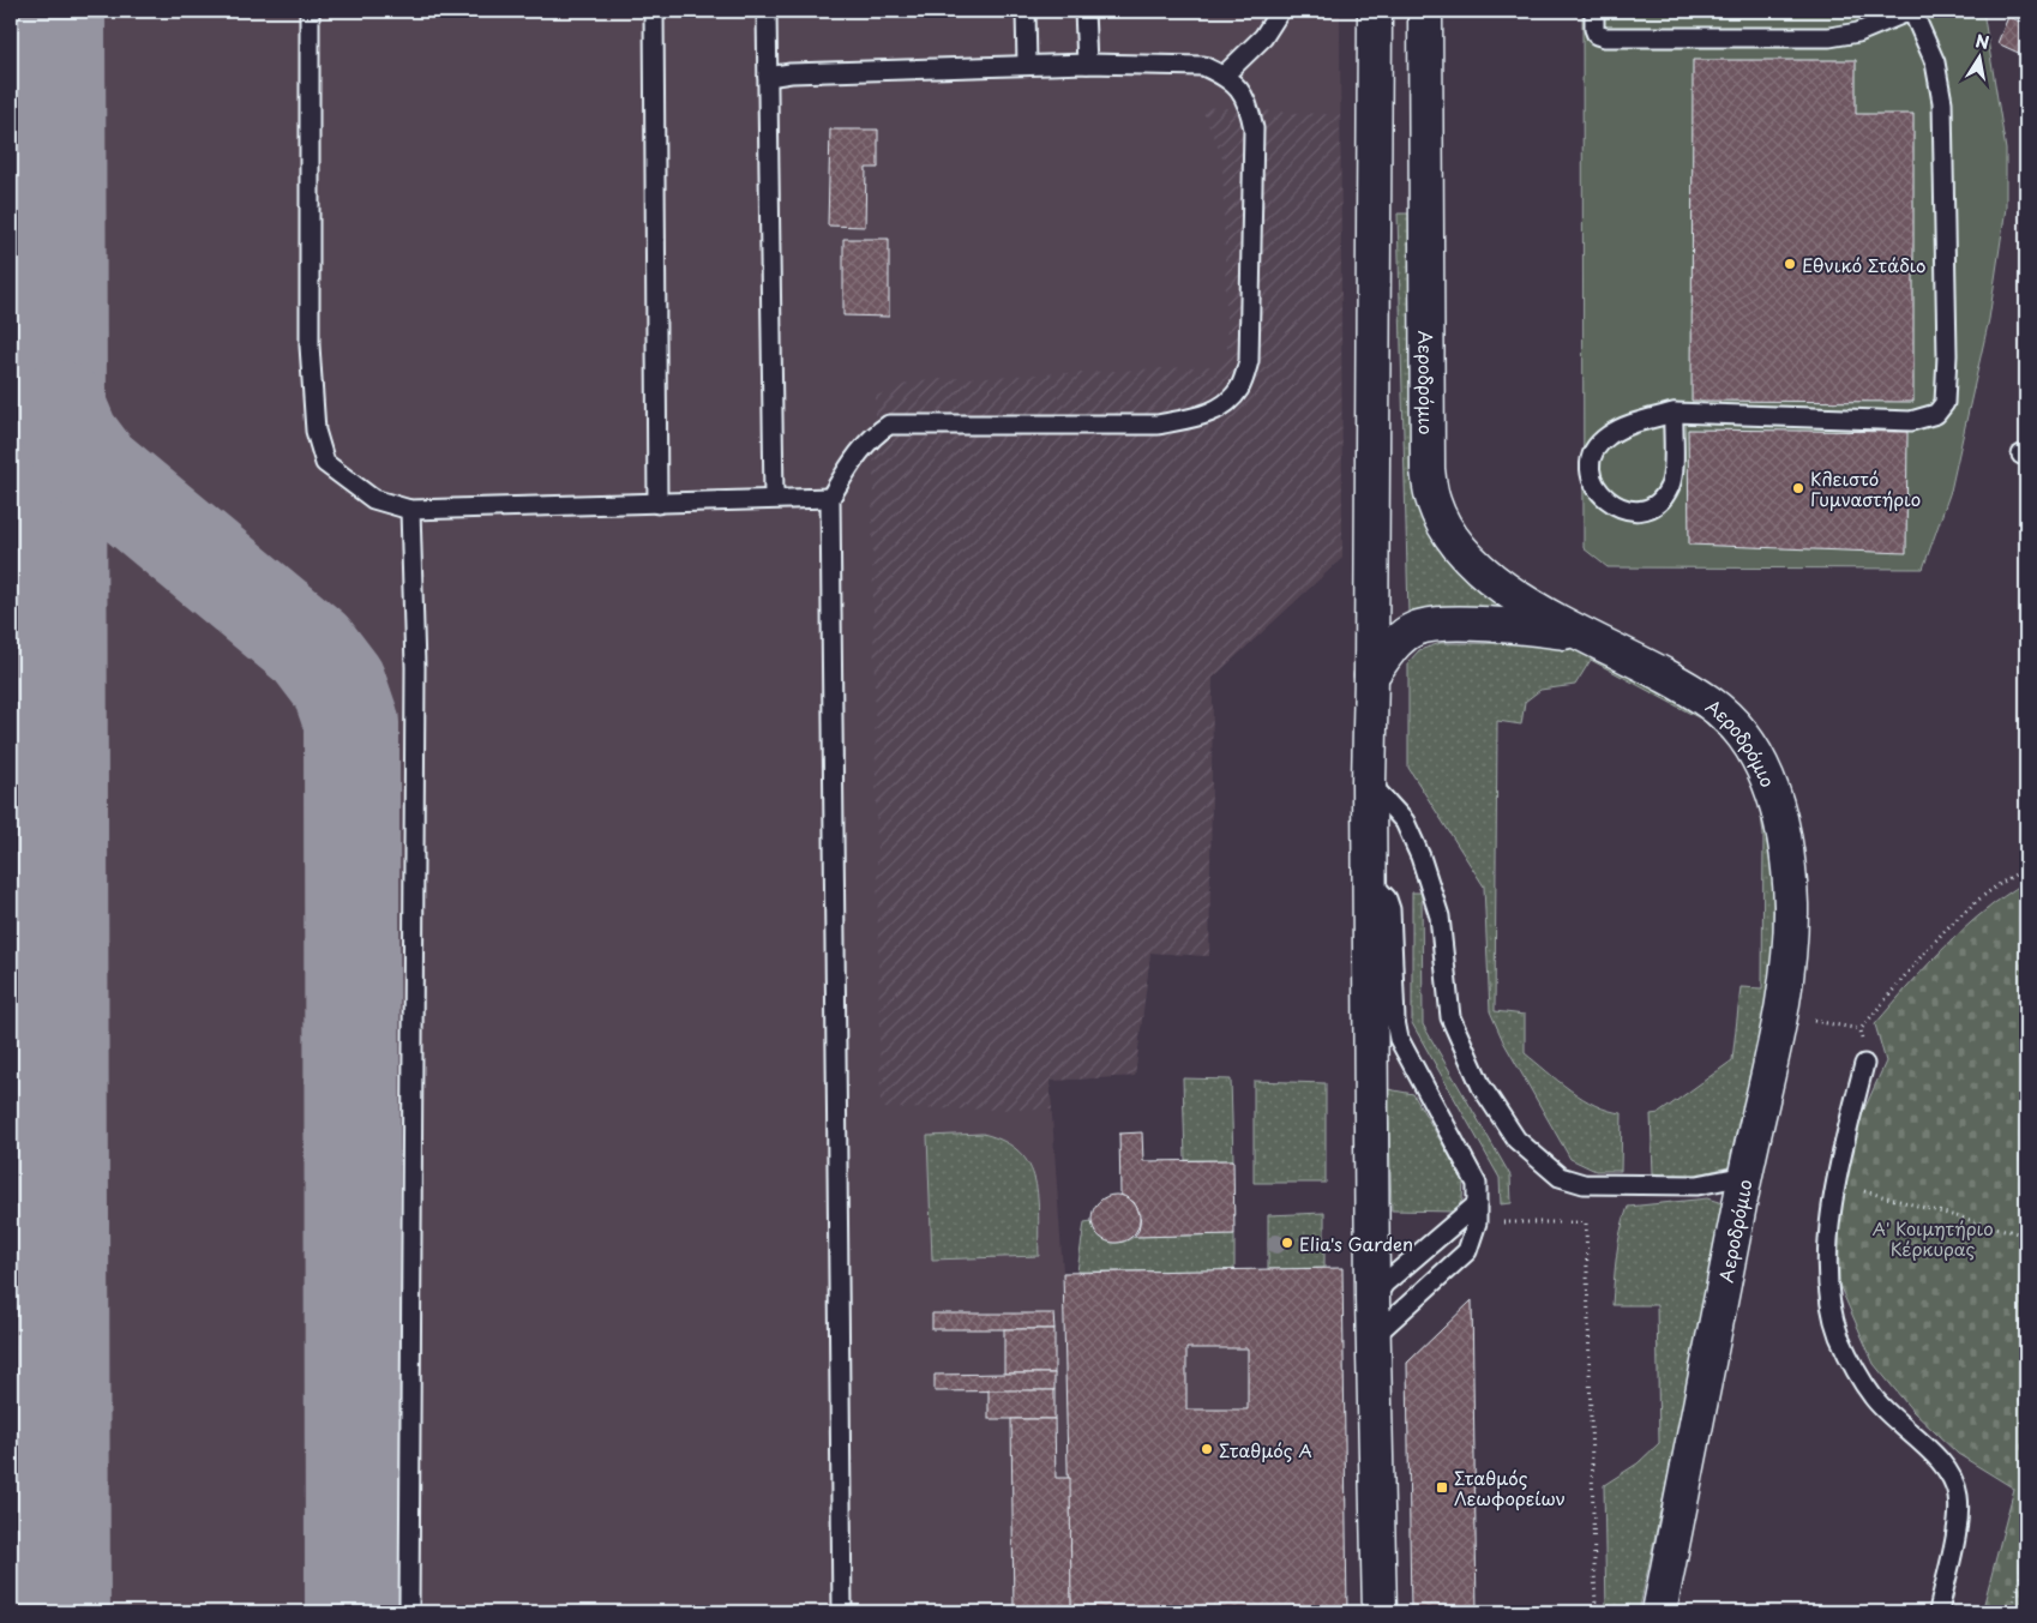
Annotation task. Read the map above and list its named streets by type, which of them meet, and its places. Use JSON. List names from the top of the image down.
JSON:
{
  "streets": {
    "main road": ["Αεροδρόμιο"]
  },
  "parks": ["Α' Κοιμητήριο Κέρκυρας"],
  "places": {
    "other": [
      "Εθνικό Στάδιο",
      "Κλειστό Γυμναστήριο",
      "Elia's Garden",
      "Σταθμός Α"
    ],
    "transit": ["Σταθμός Λεωφορείων"]
  },
  "north": "top"
}
